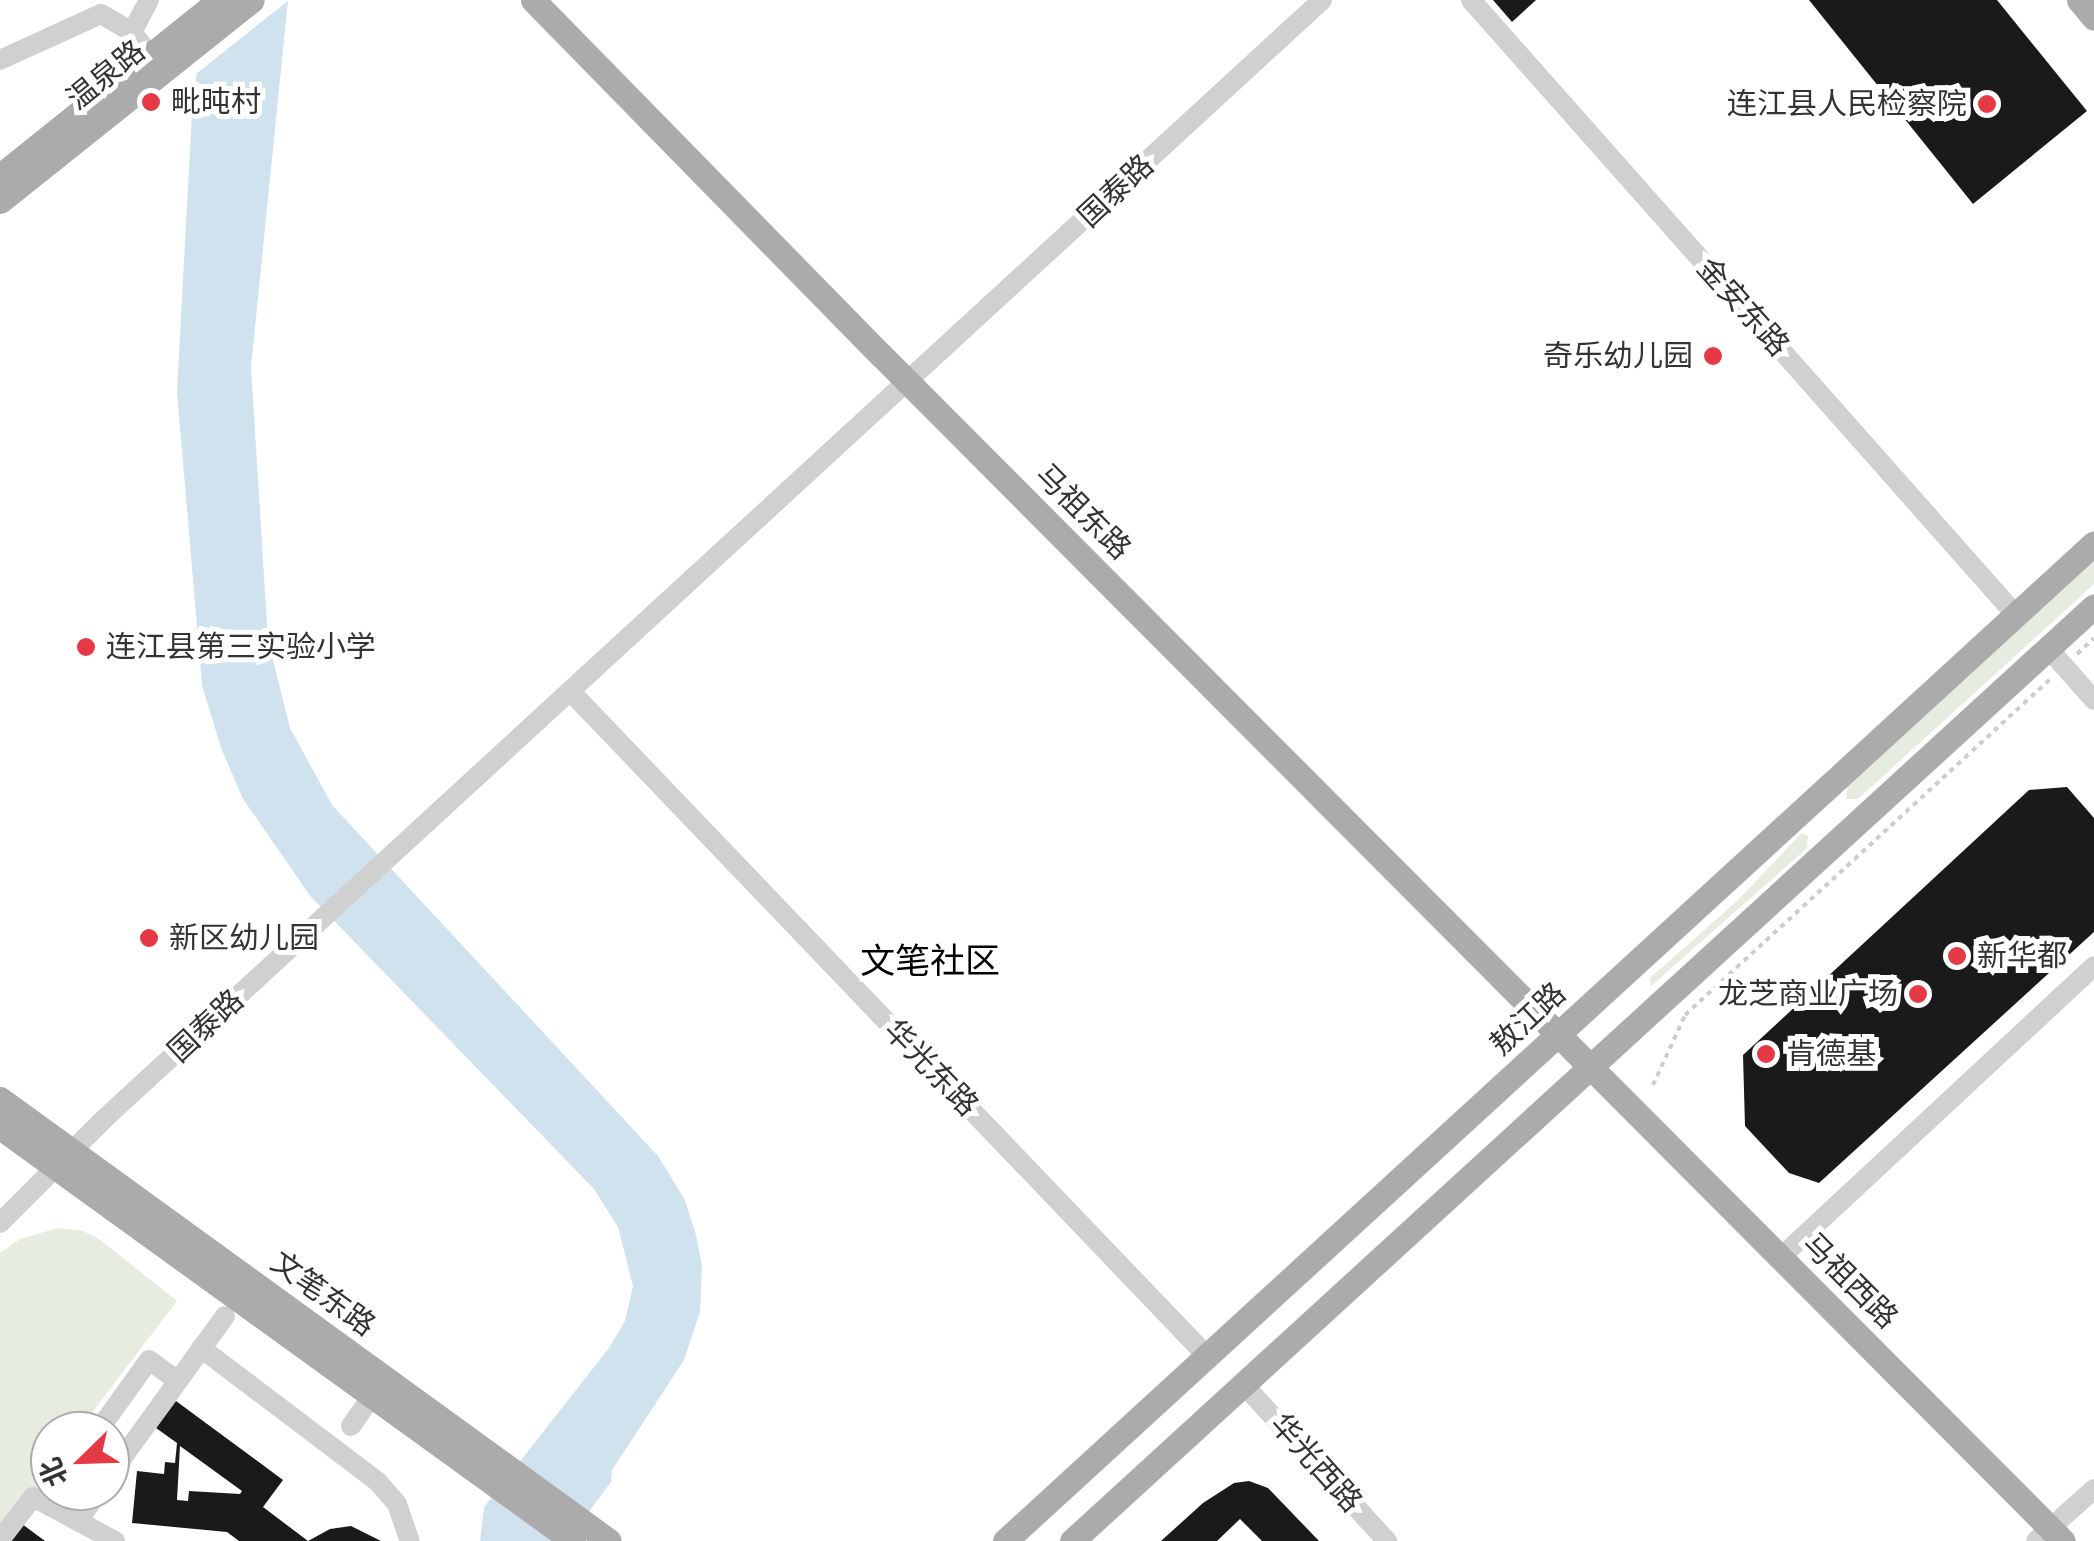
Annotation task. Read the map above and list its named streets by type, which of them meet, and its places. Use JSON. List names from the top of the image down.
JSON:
{
  "streets": {
    "main road": [
      "温泉路",
      "马祖东路",
      "敖江路",
      "马祖西路",
      "文笔东路"
    ],
    "street": [
      "国泰路",
      "金安东路",
      "华光东路",
      "华光西路"
    ]
  },
  "crossings": [
    ["国泰路", "马祖东路"],
    ["国泰路", "华光东路"],
    ["国泰路", "文笔东路"],
    ["金安东路", "敖江路"],
    ["马祖东路", "敖江路"],
    ["马祖东路", "马祖西路"],
    ["敖江路", "华光东路"]
  ],
  "districts": ["文笔社区"],
  "places": [
    "毗旽村",
    "连江县人民检察院",
    "奇乐幼儿园",
    "连江县第三实验小学",
    "新区幼儿园",
    "新华都",
    "龙芝商业广场",
    "肯德基"
  ],
  "north": "bottom left"
}
